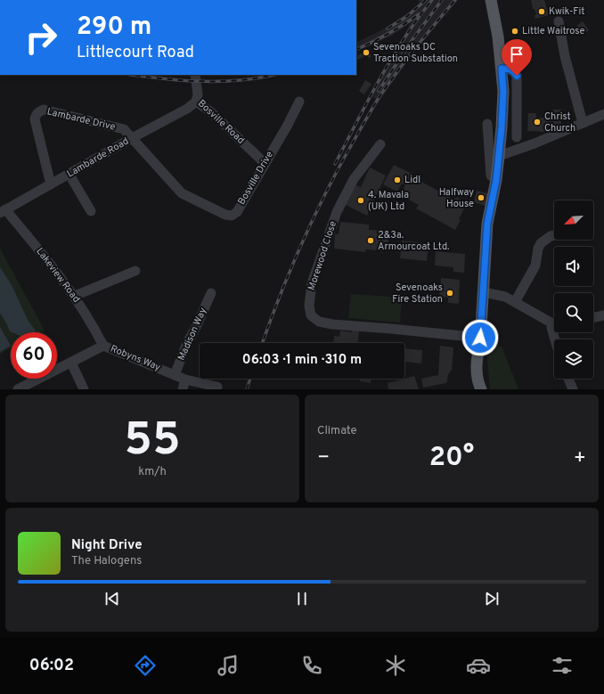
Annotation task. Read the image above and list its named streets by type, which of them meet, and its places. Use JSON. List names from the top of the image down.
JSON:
{
  "streets": {
    "street": [
      "Lambarde Drive",
      "Bosville Road",
      "Lambarde Road",
      "Bosville Drive",
      "Morewood Close",
      "Lakeview Road",
      "Madison Way",
      "Robyns Way"
    ]
  },
  "crossings": [
    ["Lambarde Drive", "Lambarde Road"],
    ["Lambarde Drive", "Bosville Drive"],
    ["Bosville Road", "Lambarde Road"],
    ["Bosville Road", "Bosville Drive"],
    ["Lambarde Road", "Bosville Drive"],
    ["Lambarde Road", "Lakeview Road"],
    ["Lakeview Road", "Robyns Way"],
    ["Madison Way", "Robyns Way"]
  ],
  "places": [
    "Kwik-Fit",
    "Little Waitrose",
    "Sevenoaks DC Traction Substation",
    "Christ Church",
    "Lidl",
    "Halfway House",
    "4. Mavala (UK) Ltd",
    "2&3a. Armourcoat Ltd.",
    "Sevenoaks Fire Station"
  ],
  "north": "bottom left",
  "page": {
    "turn": ["290 m", "Littlecourt Road"],
    "limit": "60",
    "trip": "06:03 · 1 min · 310 m",
    "tile": [
      ["55", "km/h"],
      "Climate"
    ],
    "heat": ["−", "20°", "+"],
    "song": ["Night Drive", "The Halogens"],
    "tabs": "06:02"
  }
}
